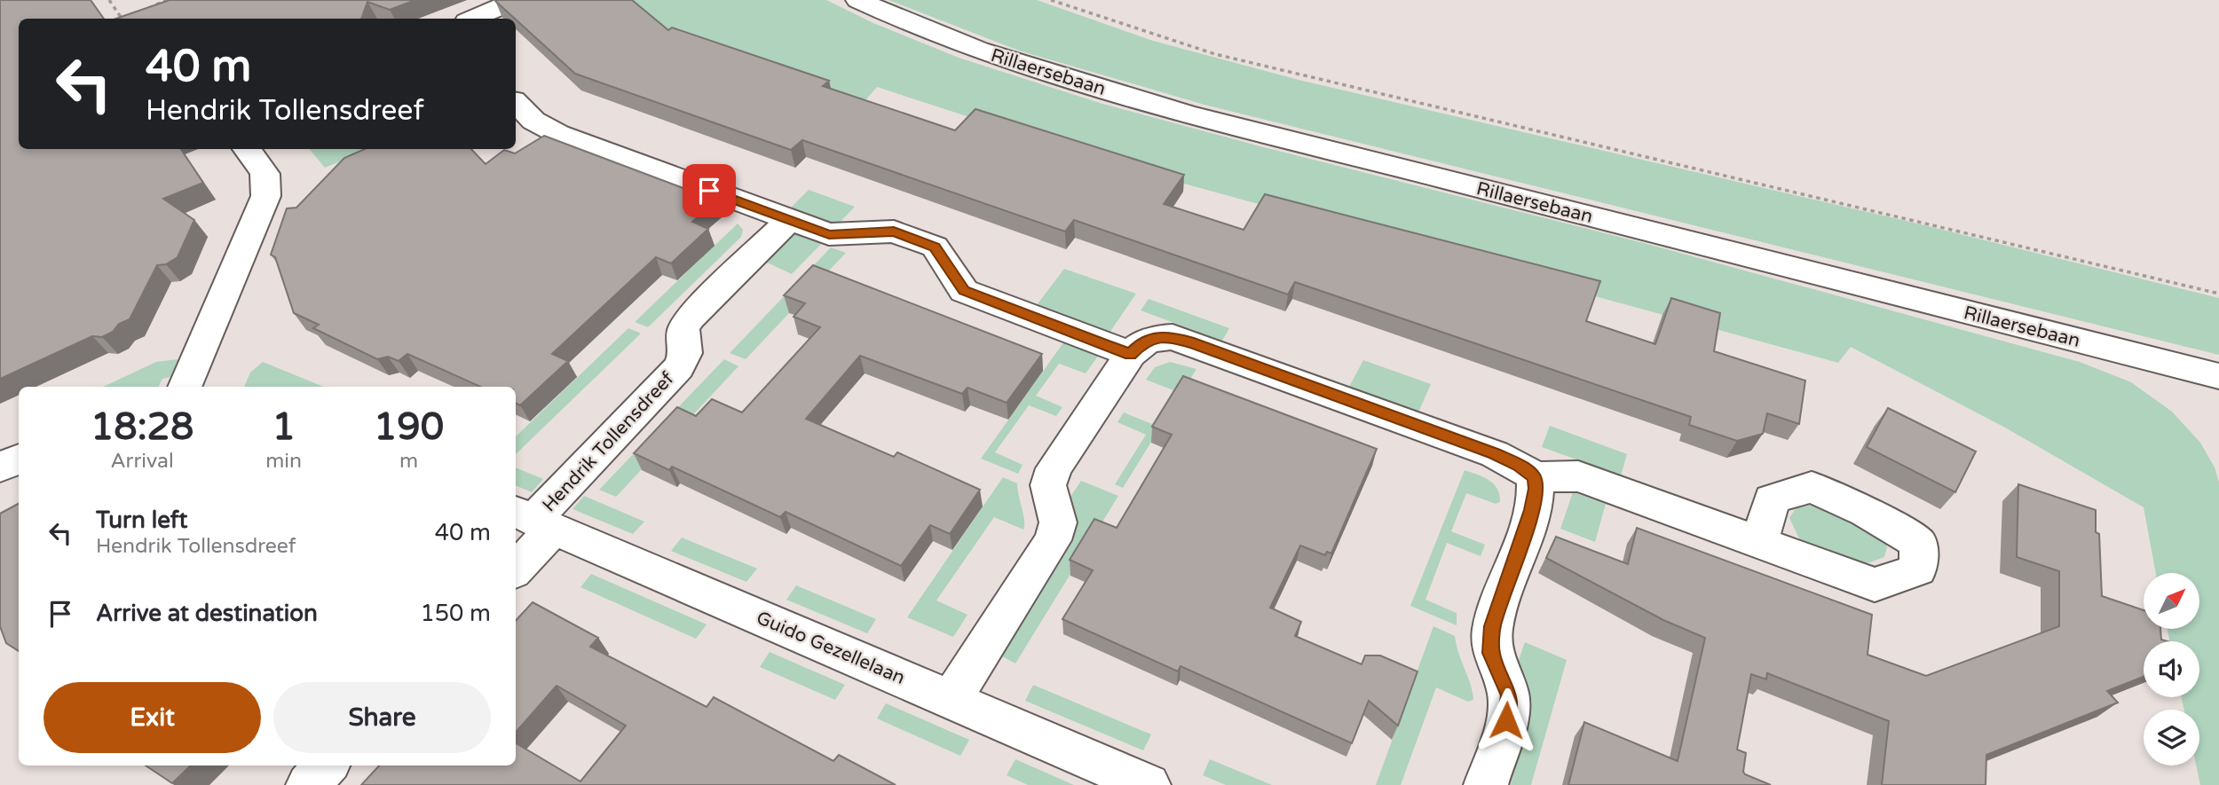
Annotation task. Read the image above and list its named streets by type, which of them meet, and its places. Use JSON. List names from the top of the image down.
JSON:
{
  "streets": {
    "street": ["Rillaersebaan", "Hendrik Tollensdreef", "Guido Gezellelaan"]
  },
  "crossings": [
    ["Hendrik Tollensdreef", "Guido Gezellelaan"]
  ],
  "north": "top right",
  "page": {
    "turn": ["40 m", "Hendrik Tollensdreef"],
    "eta": [
      "18:28",
      "Arrival",
      "1",
      "min",
      "190",
      "m"
    ],
    "list": [
      {
        "name": "Turn left",
        "note": "Hendrik Tollensdreef",
        "value": "40 m"
      },
      {
        "name": "Arrive at destination",
        "value": "150 m"
      }
    ],
    "buttons": ["Exit", "Share"]
  }
}
